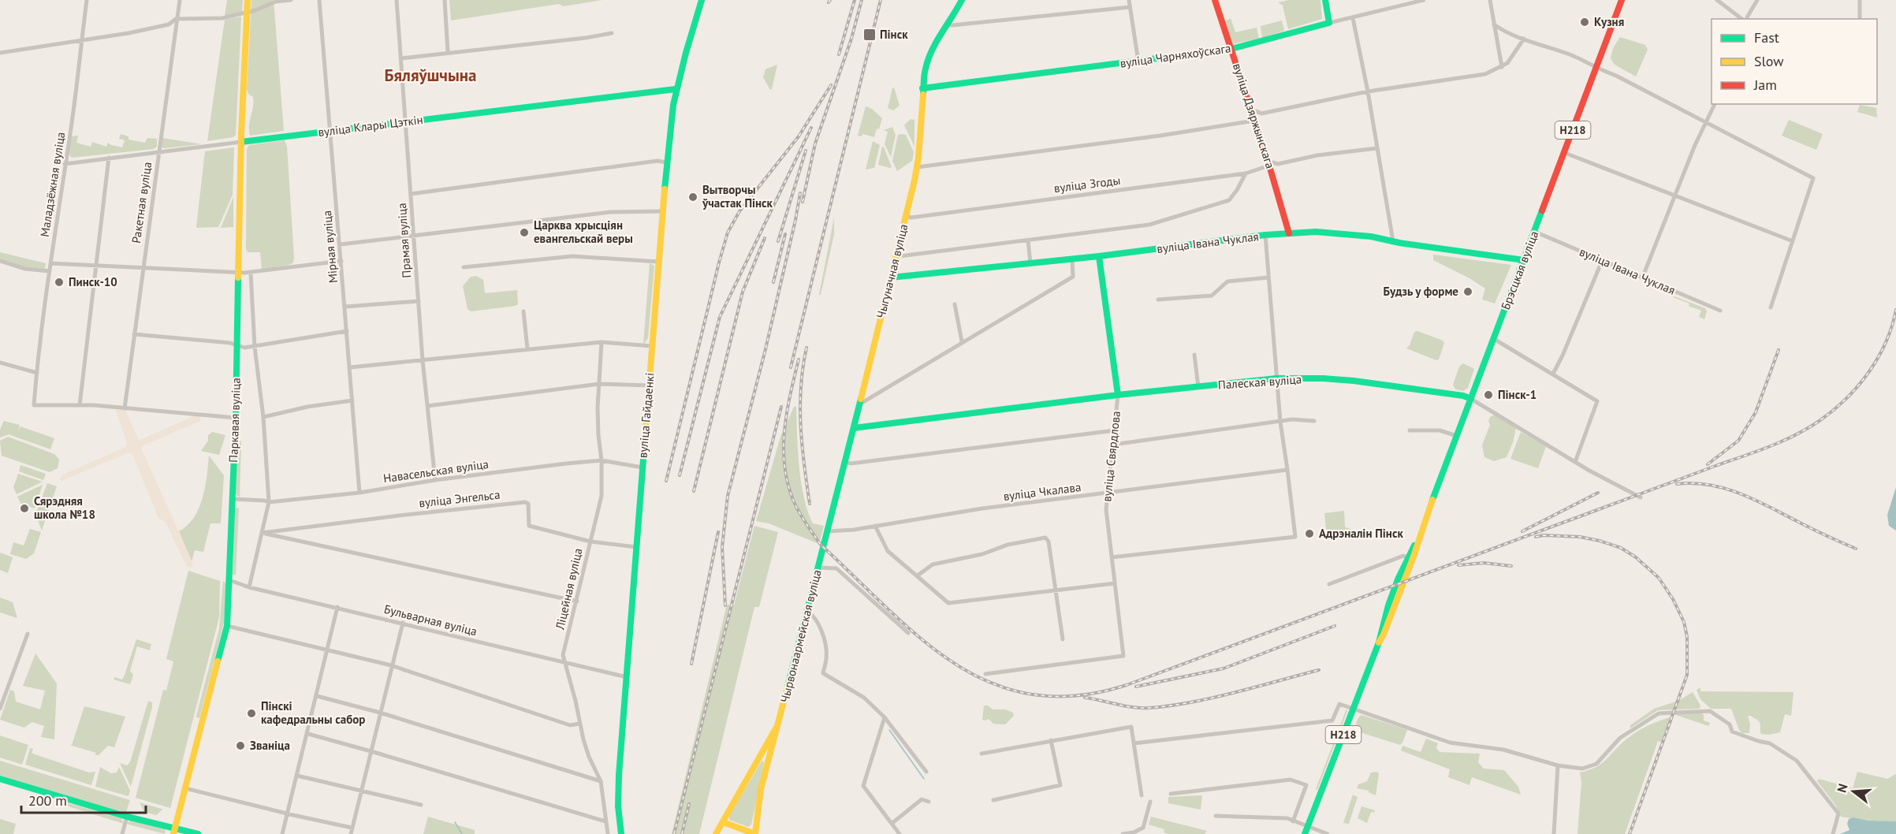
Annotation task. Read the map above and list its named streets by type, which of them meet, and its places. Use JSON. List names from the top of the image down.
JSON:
{
  "streets": {
    "street": [
      "вуліца Чарняхоўскага",
      "вуліца Дзяржынскага",
      "вуліца Клары Цэткін",
      "Н218",
      "Маладзёжная вуліца",
      "вуліца Згоды",
      "Ракетная вуліца",
      "Прамая вуліца",
      "вуліца Івана Чуклая",
      "Мірная вуліца",
      "Брэсцкая вуліца",
      "Чыгуначная вуліца",
      "Палеская вуліца",
      "вуліца Гайдаенкі",
      "Паркавая вуліца",
      "вуліца Свярдлова",
      "Навасельская вуліца",
      "вуліца Чкалава",
      "вуліца Энгельса",
      "Ліцейная вуліца",
      "Бульварная вуліца",
      "Чырвонаармейская вуліца"
    ]
  },
  "crossings": [
    ["вуліца Чарняхоўскага", "вуліца Дзяржынскага"],
    ["вуліца Чарняхоўскага", "Чыгуначная вуліца"],
    ["вуліца Дзяржынскага", "вуліца Згоды"],
    ["вуліца Дзяржынскага", "вуліца Івана Чуклая"],
    ["вуліца Клары Цэткін", "Маладзёжная вуліца"],
    ["вуліца Клары Цэткін", "Ракетная вуліца"],
    ["вуліца Клары Цэткін", "Прамая вуліца"],
    ["вуліца Клары Цэткін", "Мірная вуліца"],
    ["вуліца Клары Цэткін", "вуліца Гайдаенкі"],
    ["вуліца Клары Цэткін", "Паркавая вуліца"],
    ["вуліца Згоды", "Чыгуначная вуліца"],
    ["Прамая вуліца", "Навасельская вуліца"],
    ["вуліца Івана Чуклая", "Брэсцкая вуліца"],
    ["вуліца Івана Чуклая", "Чыгуначная вуліца"],
    ["вуліца Івана Чуклая", "вуліца Свярдлова"],
    ["Мірная вуліца", "Навасельская вуліца"],
    ["Брэсцкая вуліца", "Палеская вуліца"],
    ["Чыгуначная вуліца", "Палеская вуліца"],
    ["Чыгуначная вуліца", "вуліца Чкалава"],
    ["Чыгуначная вуліца", "Чырвонаармейская вуліца"],
    ["Палеская вуліца", "вуліца Свярдлова"],
    ["вуліца Гайдаенкі", "Навасельская вуліца"],
    ["вуліца Гайдаенкі", "вуліца Энгельса"],
    ["вуліца Гайдаенкі", "Бульварная вуліца"],
    ["Паркавая вуліца", "Навасельская вуліца"],
    ["Паркавая вуліца", "Бульварная вуліца"],
    ["вуліца Свярдлова", "вуліца Чкалава"],
    ["Навасельская вуліца", "Ліцейная вуліца"],
    ["вуліца Энгельса", "Ліцейная вуліца"],
    ["Ліцейная вуліца", "Бульварная вуліца"]
  ],
  "districts": ["Бяляўшчына"],
  "places": {
    "other": [
      "Кузня",
      "Вытворчы ўчастак Пінск",
      "Царква хрысціян евангельскай веры",
      "Пинск-10",
      "Будзь у форме",
      "Пінск-1",
      "Сярэдняя школа №18",
      "Адрэналін Пінск",
      "Пінскі кафедральны сабор",
      "Званіца"
    ],
    "transit": ["Пінск"]
  },
  "legend": ["Fast", "Slow", "Jam"],
  "scale_bar": "200 m",
  "north": "left"
}
